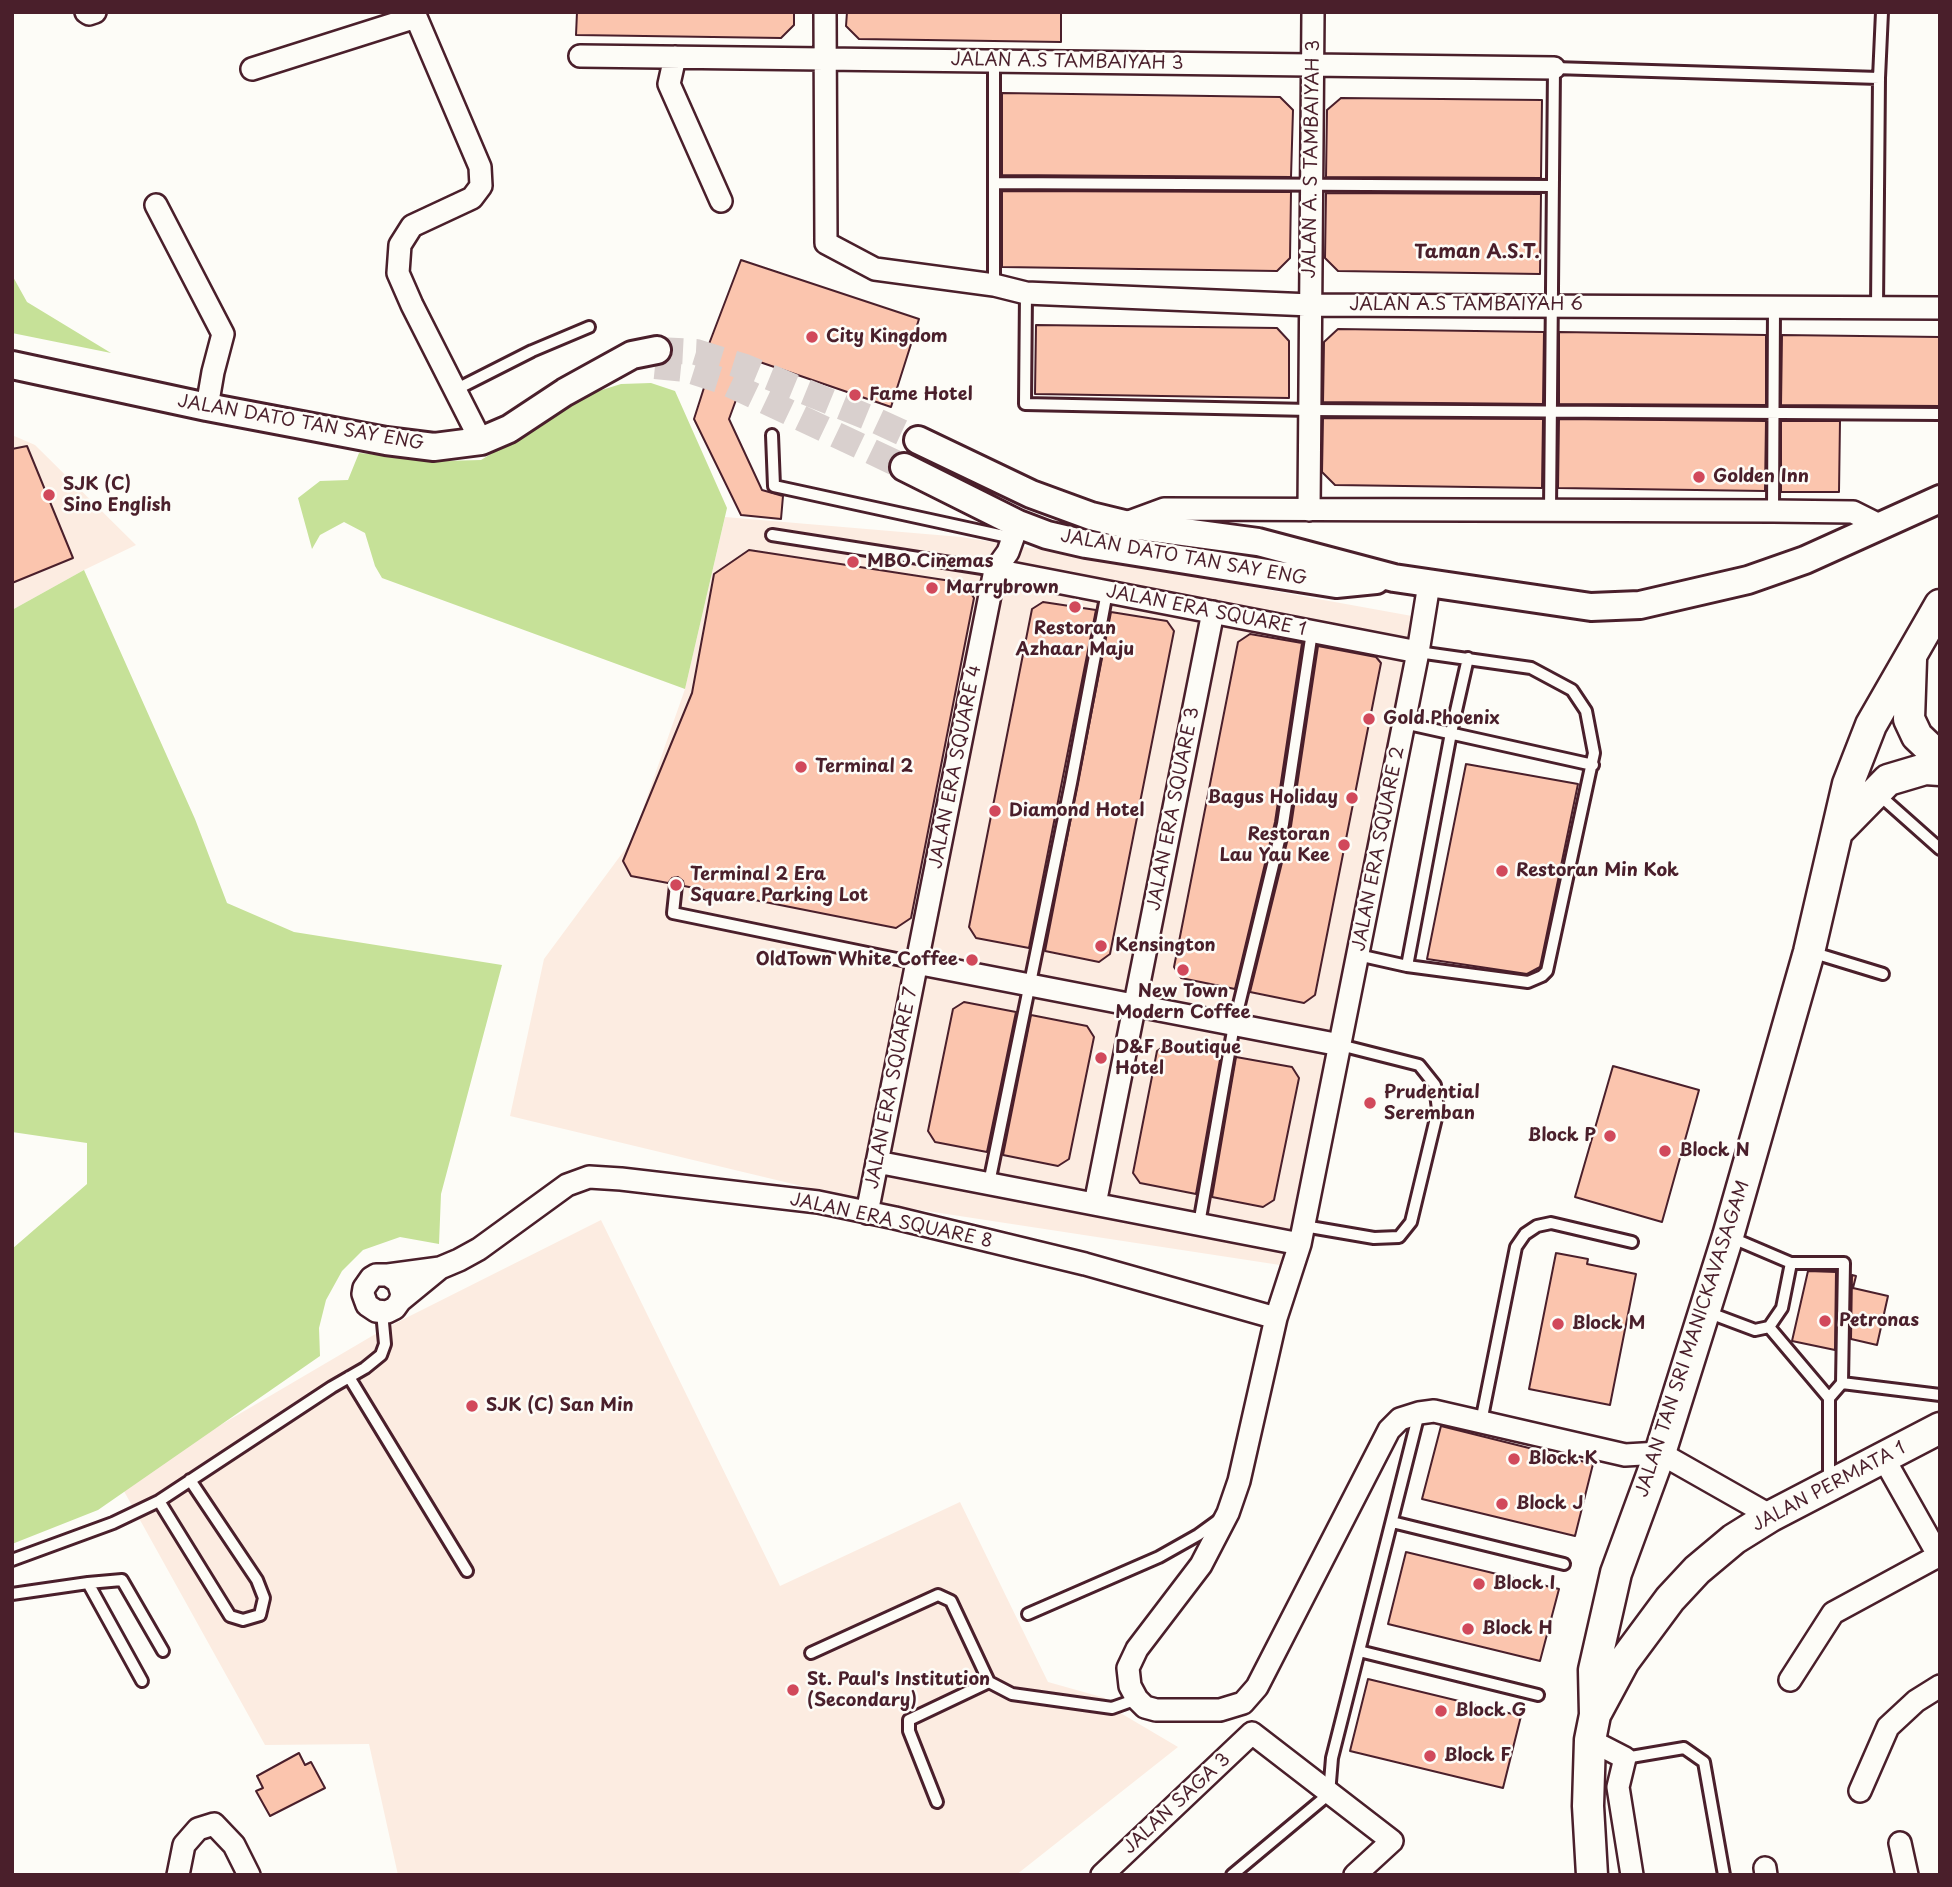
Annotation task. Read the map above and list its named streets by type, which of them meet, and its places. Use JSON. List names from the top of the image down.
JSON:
{
  "streets": {
    "main road": ["JALAN TAN SRI MANICKAVASAGAM", "JALAN PERMATA 1"],
    "street": [
      "JALAN A.S TAMBAIYAH 3",
      "JALAN A. S TAMBAIYAH 3",
      "JALAN A.S TAMBAIYAH 6",
      "JALAN DATO TAN SAY ENG",
      "JALAN ERA SQUARE 1",
      "JALAN ERA SQUARE 4",
      "JALAN ERA SQUARE 3",
      "JALAN ERA SQUARE 2",
      "JALAN ERA SQUARE 7",
      "JALAN ERA SQUARE 8",
      "JALAN SAGA 3"
    ]
  },
  "crossings": [
    ["JALAN A.S TAMBAIYAH 3", "JALAN A. S TAMBAIYAH 3"],
    ["JALAN A.S TAMBAIYAH 3", "JALAN A.S TAMBAIYAH 6"],
    ["JALAN A. S TAMBAIYAH 3", "JALAN A.S TAMBAIYAH 6"],
    ["JALAN DATO TAN SAY ENG", "JALAN ERA SQUARE 4"],
    ["JALAN DATO TAN SAY ENG", "JALAN ERA SQUARE 2"],
    ["JALAN ERA SQUARE 1", "JALAN ERA SQUARE 4"],
    ["JALAN ERA SQUARE 1", "JALAN ERA SQUARE 3"],
    ["JALAN ERA SQUARE 1", "JALAN ERA SQUARE 2"],
    ["JALAN ERA SQUARE 4", "JALAN ERA SQUARE 7"],
    ["JALAN ERA SQUARE 2", "JALAN ERA SQUARE 8"],
    ["JALAN ERA SQUARE 7", "JALAN ERA SQUARE 8"],
    ["JALAN TAN SRI MANICKAVASAGAM", "JALAN PERMATA 1"]
  ],
  "districts": ["Taman A.S.T."],
  "places": [
    "City Kingdom",
    "Fame Hotel",
    "Golden Inn",
    "SJK (C) Sino English",
    "MBO Cinemas",
    "Marrybrown",
    "Restoran Azhaar Maju",
    "Gold Phoenix",
    "Terminal 2",
    "Bagus Holiday",
    "Diamond Hotel",
    "Restoran Lau Yau Kee",
    "Restoran Min Kok",
    "Terminal 2 Era Square Parking Lot",
    "Kensington",
    "OldTown White Coffee",
    "New Town Modern Coffee",
    "D&F Boutique Hotel",
    "Prudential Seremban",
    "Block P",
    "Block N",
    "Petronas",
    "Block M",
    "SJK (C) San Min",
    "Block K",
    "Block J",
    "Block I",
    "Block H",
    "St. Paul's Institution (Secondary)",
    "Block G",
    "Block F"
  ]
}
